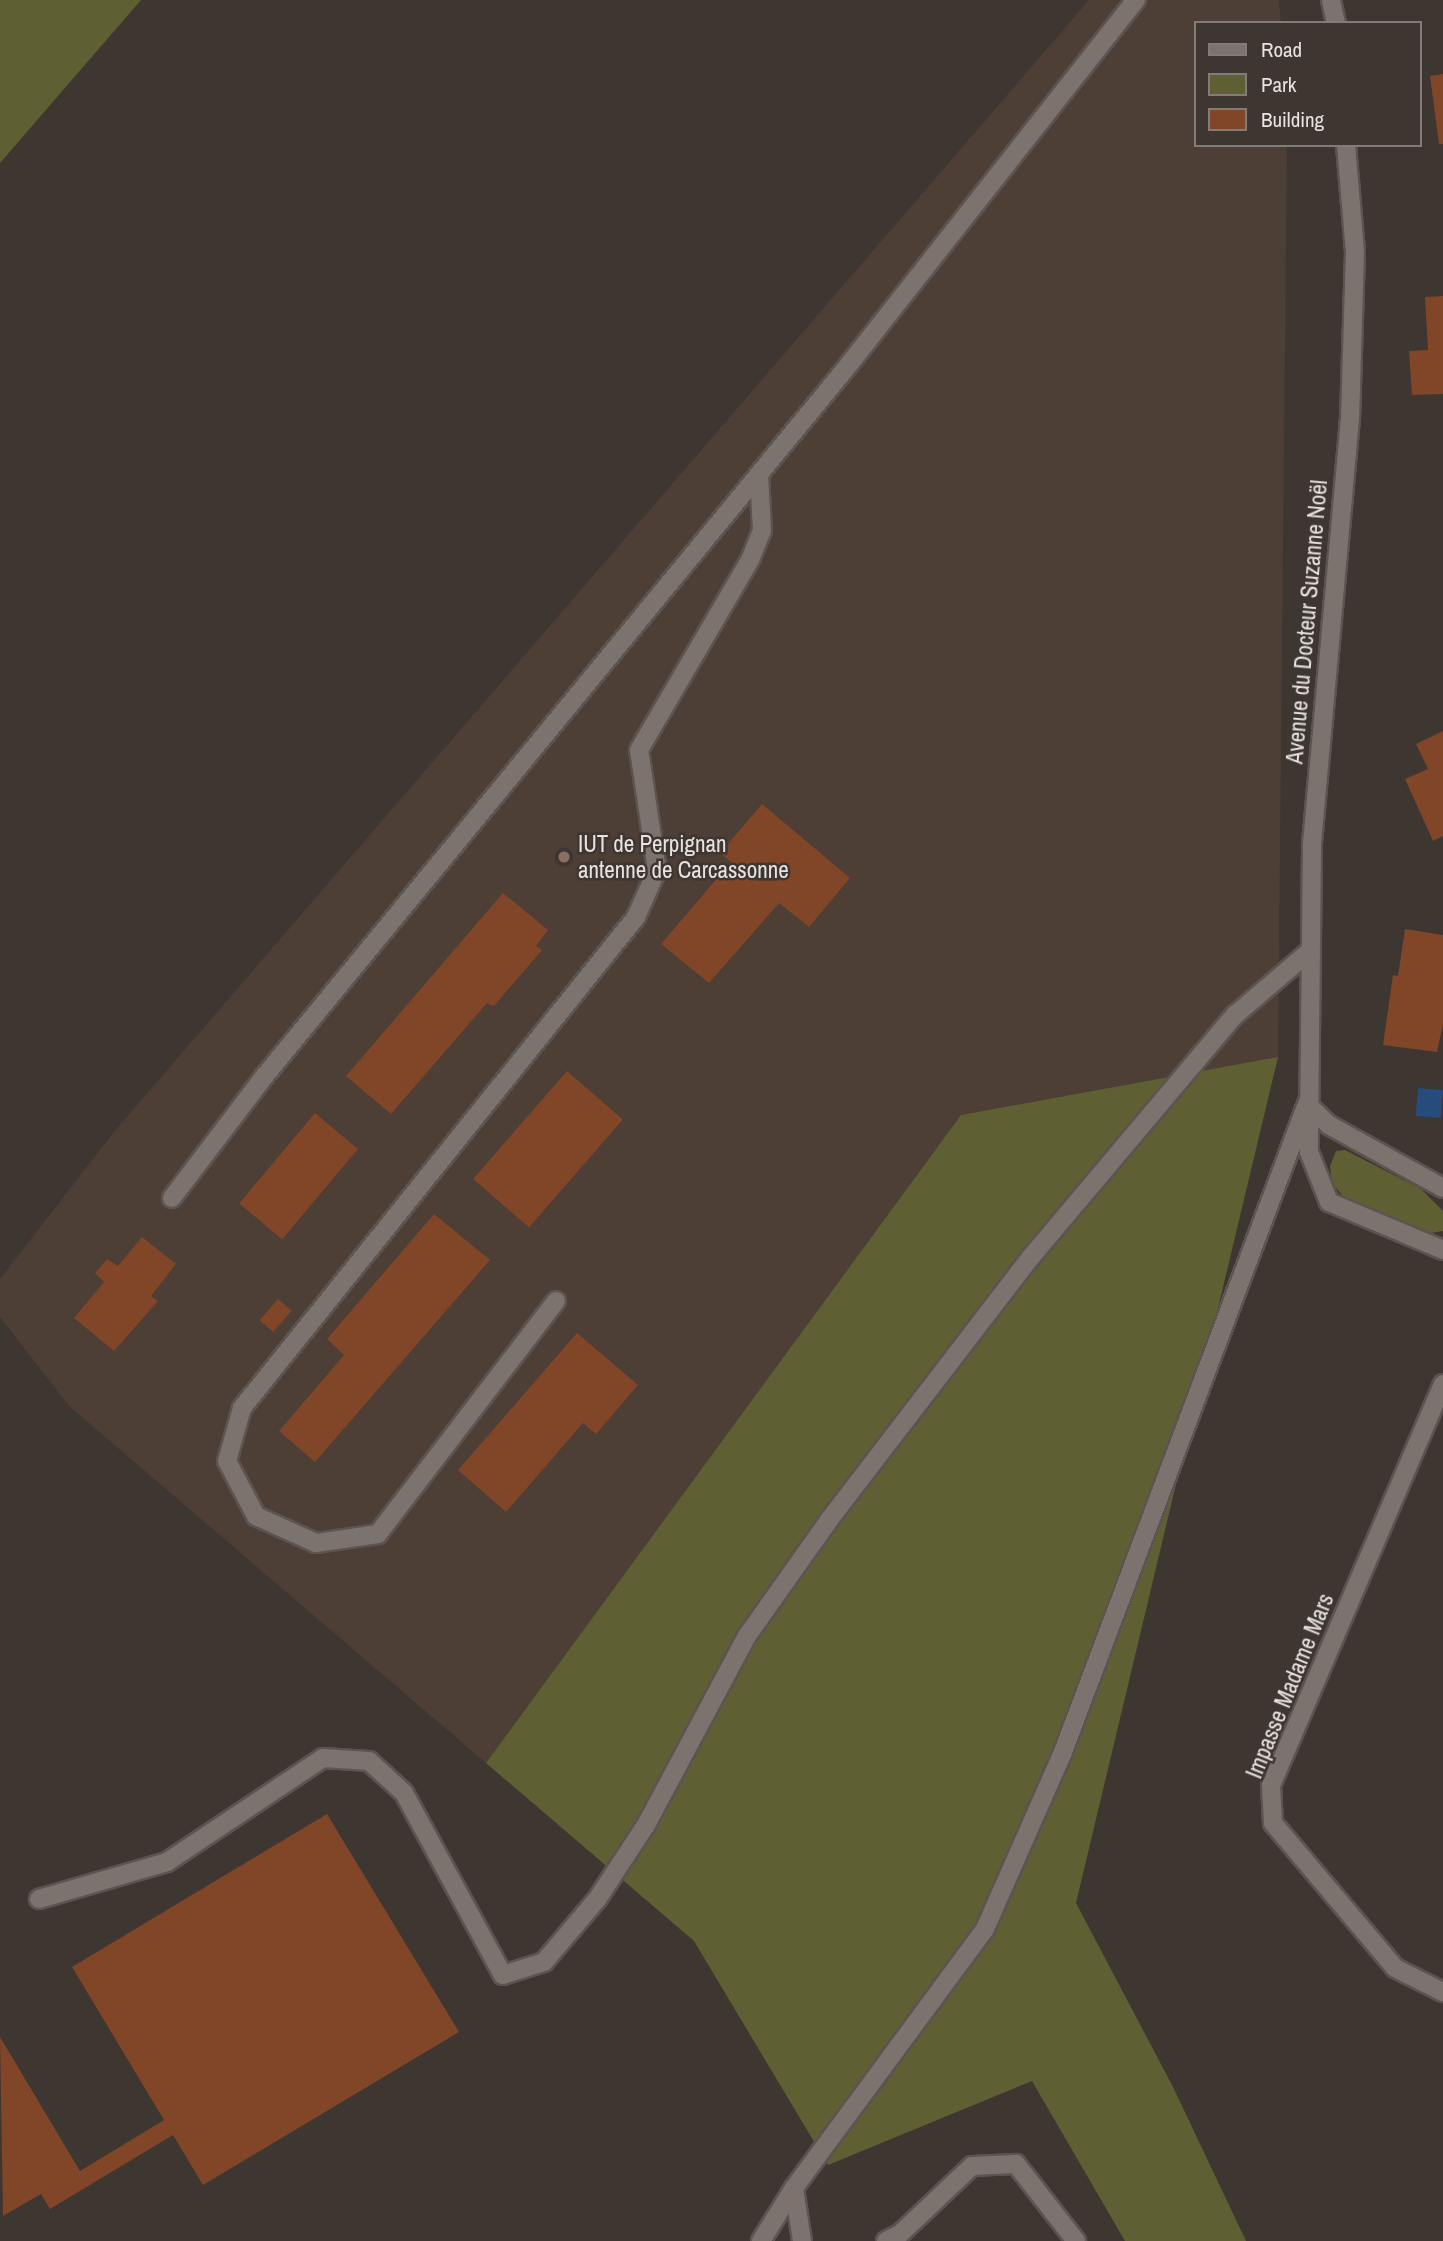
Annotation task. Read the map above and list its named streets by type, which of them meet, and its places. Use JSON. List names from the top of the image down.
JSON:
{
  "streets": {
    "street": ["Avenue du Docteur Suzanne Noël", "Impasse Madame Mars"]
  },
  "places": ["IUT de Perpignan antenne de Carcassonne"],
  "legend": ["Road", "Park", "Building"]
}
